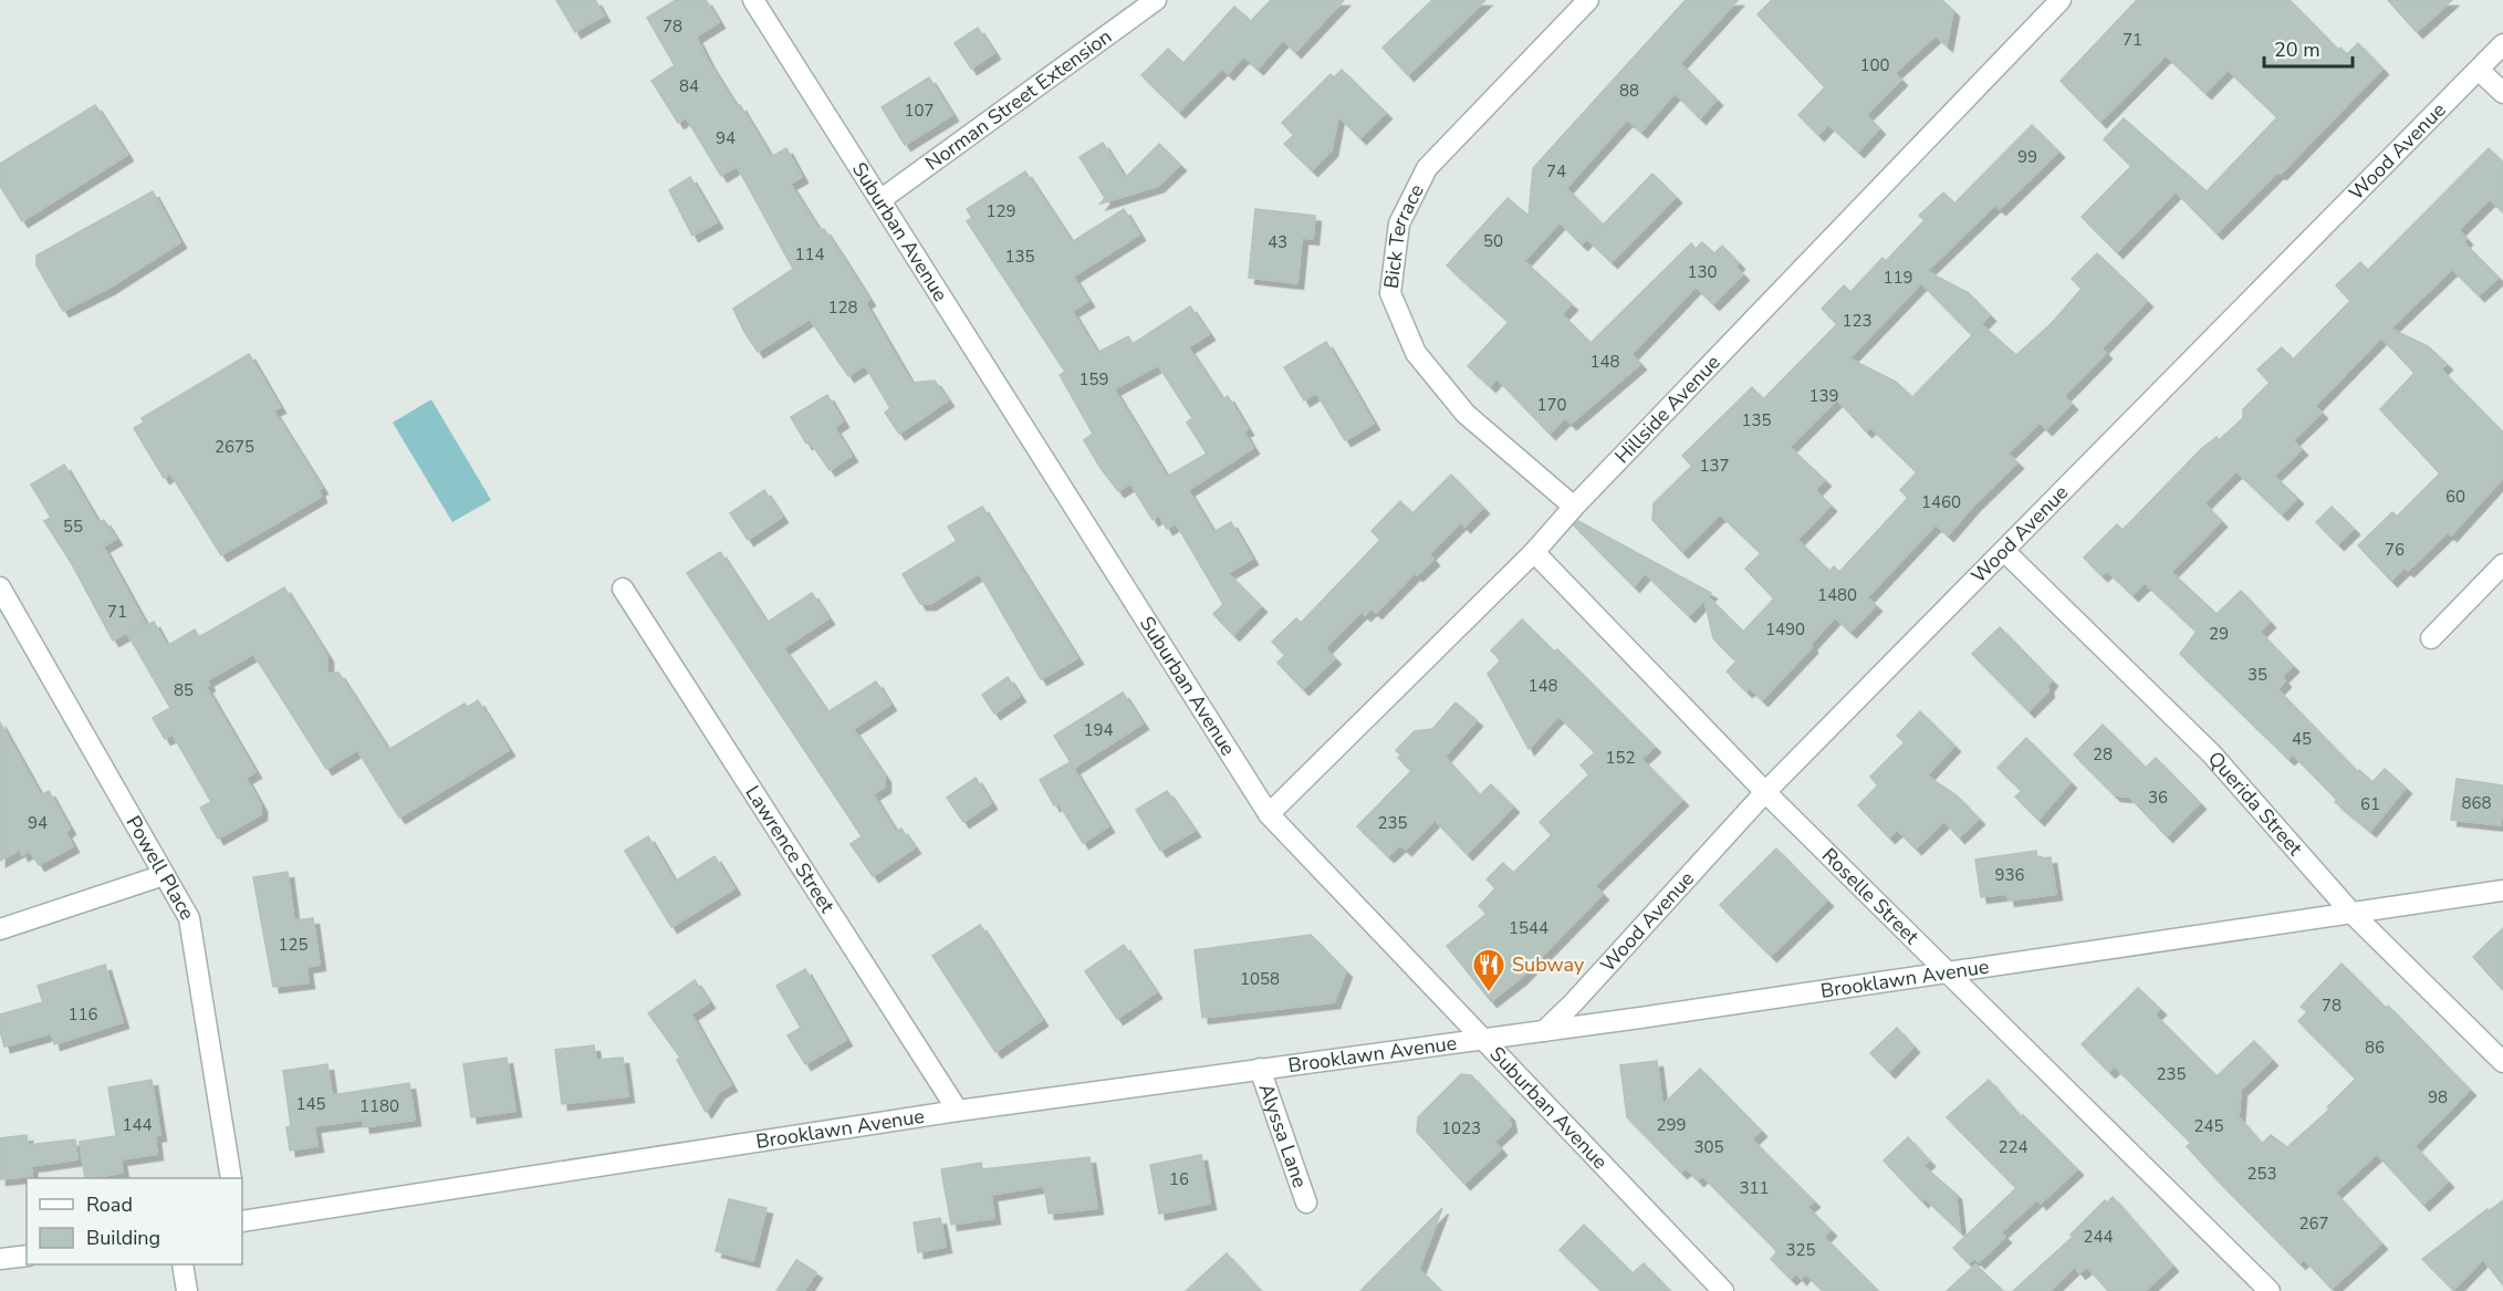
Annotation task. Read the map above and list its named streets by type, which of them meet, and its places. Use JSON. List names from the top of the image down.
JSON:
{
  "streets": {
    "street": [
      "Norman Street Extension",
      "Wood Avenue",
      "Suburban Avenue",
      "Bick Terrace",
      "Hillside Avenue",
      "Querida Street",
      "Lawrence Street",
      "Powell Place",
      "Roselle Street",
      "Brooklawn Avenue",
      "Alyssa Lane"
    ]
  },
  "crossings": [
    ["Norman Street Extension", "Suburban Avenue"],
    ["Wood Avenue", "Querida Street"],
    ["Wood Avenue", "Roselle Street"],
    ["Wood Avenue", "Brooklawn Avenue"],
    ["Suburban Avenue", "Hillside Avenue"],
    ["Suburban Avenue", "Brooklawn Avenue"],
    ["Bick Terrace", "Hillside Avenue"],
    ["Hillside Avenue", "Roselle Street"],
    ["Querida Street", "Brooklawn Avenue"],
    ["Lawrence Street", "Brooklawn Avenue"],
    ["Roselle Street", "Brooklawn Avenue"],
    ["Brooklawn Avenue", "Alyssa Lane"]
  ],
  "places": {
    "restaurant": ["Subway"]
  },
  "house_numbers": [
    "78",
    "71",
    "100",
    "84",
    "88",
    "107",
    "94",
    "99",
    "74",
    "129",
    "50",
    "43",
    "114",
    "135",
    "130",
    "119",
    "128",
    "123",
    "148",
    "159",
    "139",
    "170",
    "135",
    "2675",
    "137",
    "60",
    "1460",
    "55",
    "76",
    "1480",
    "71",
    "1490",
    "29",
    "35",
    "148",
    "85",
    "194",
    "45",
    "28",
    "152",
    "36",
    "868",
    "61",
    "94",
    "235",
    "936",
    "1544",
    "125",
    "1058",
    "78",
    "116",
    "86",
    "235",
    "98",
    "145",
    "1180",
    "144",
    "299",
    "245",
    "1023",
    "305",
    "224",
    "253",
    "16",
    "311",
    "267",
    "244",
    "325"
  ],
  "legend": ["Road", "Building"],
  "scale_bar": "20 m"
}
